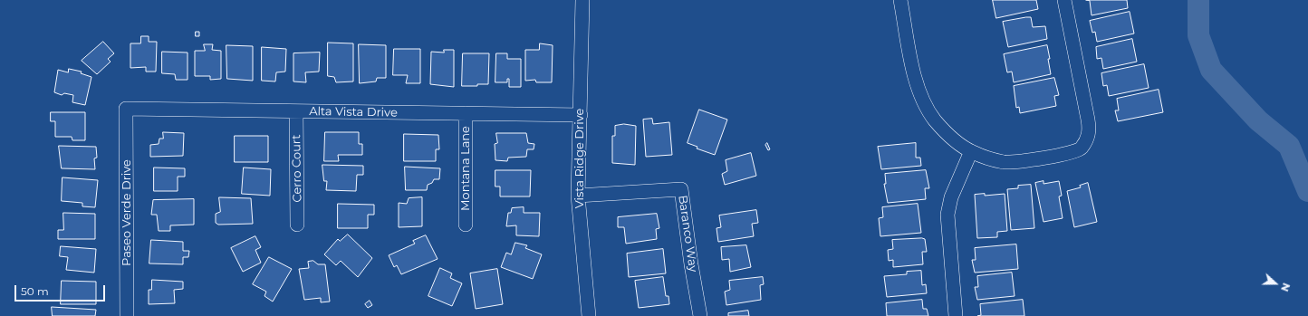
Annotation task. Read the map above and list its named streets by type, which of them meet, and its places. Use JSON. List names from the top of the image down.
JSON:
{
  "streets": {
    "street": [
      "Alta Vista Drive",
      "Vista Ridge Drive",
      "Cerro Court",
      "Montana Lane",
      "Paseo Verde Drive",
      "Baranco Way"
    ]
  },
  "crossings": [
    ["Alta Vista Drive", "Vista Ridge Drive"],
    ["Alta Vista Drive", "Cerro Court"],
    ["Alta Vista Drive", "Montana Lane"],
    ["Alta Vista Drive", "Paseo Verde Drive"],
    ["Vista Ridge Drive", "Baranco Way"]
  ],
  "scale_bar": "50 m",
  "north": "right"
}
